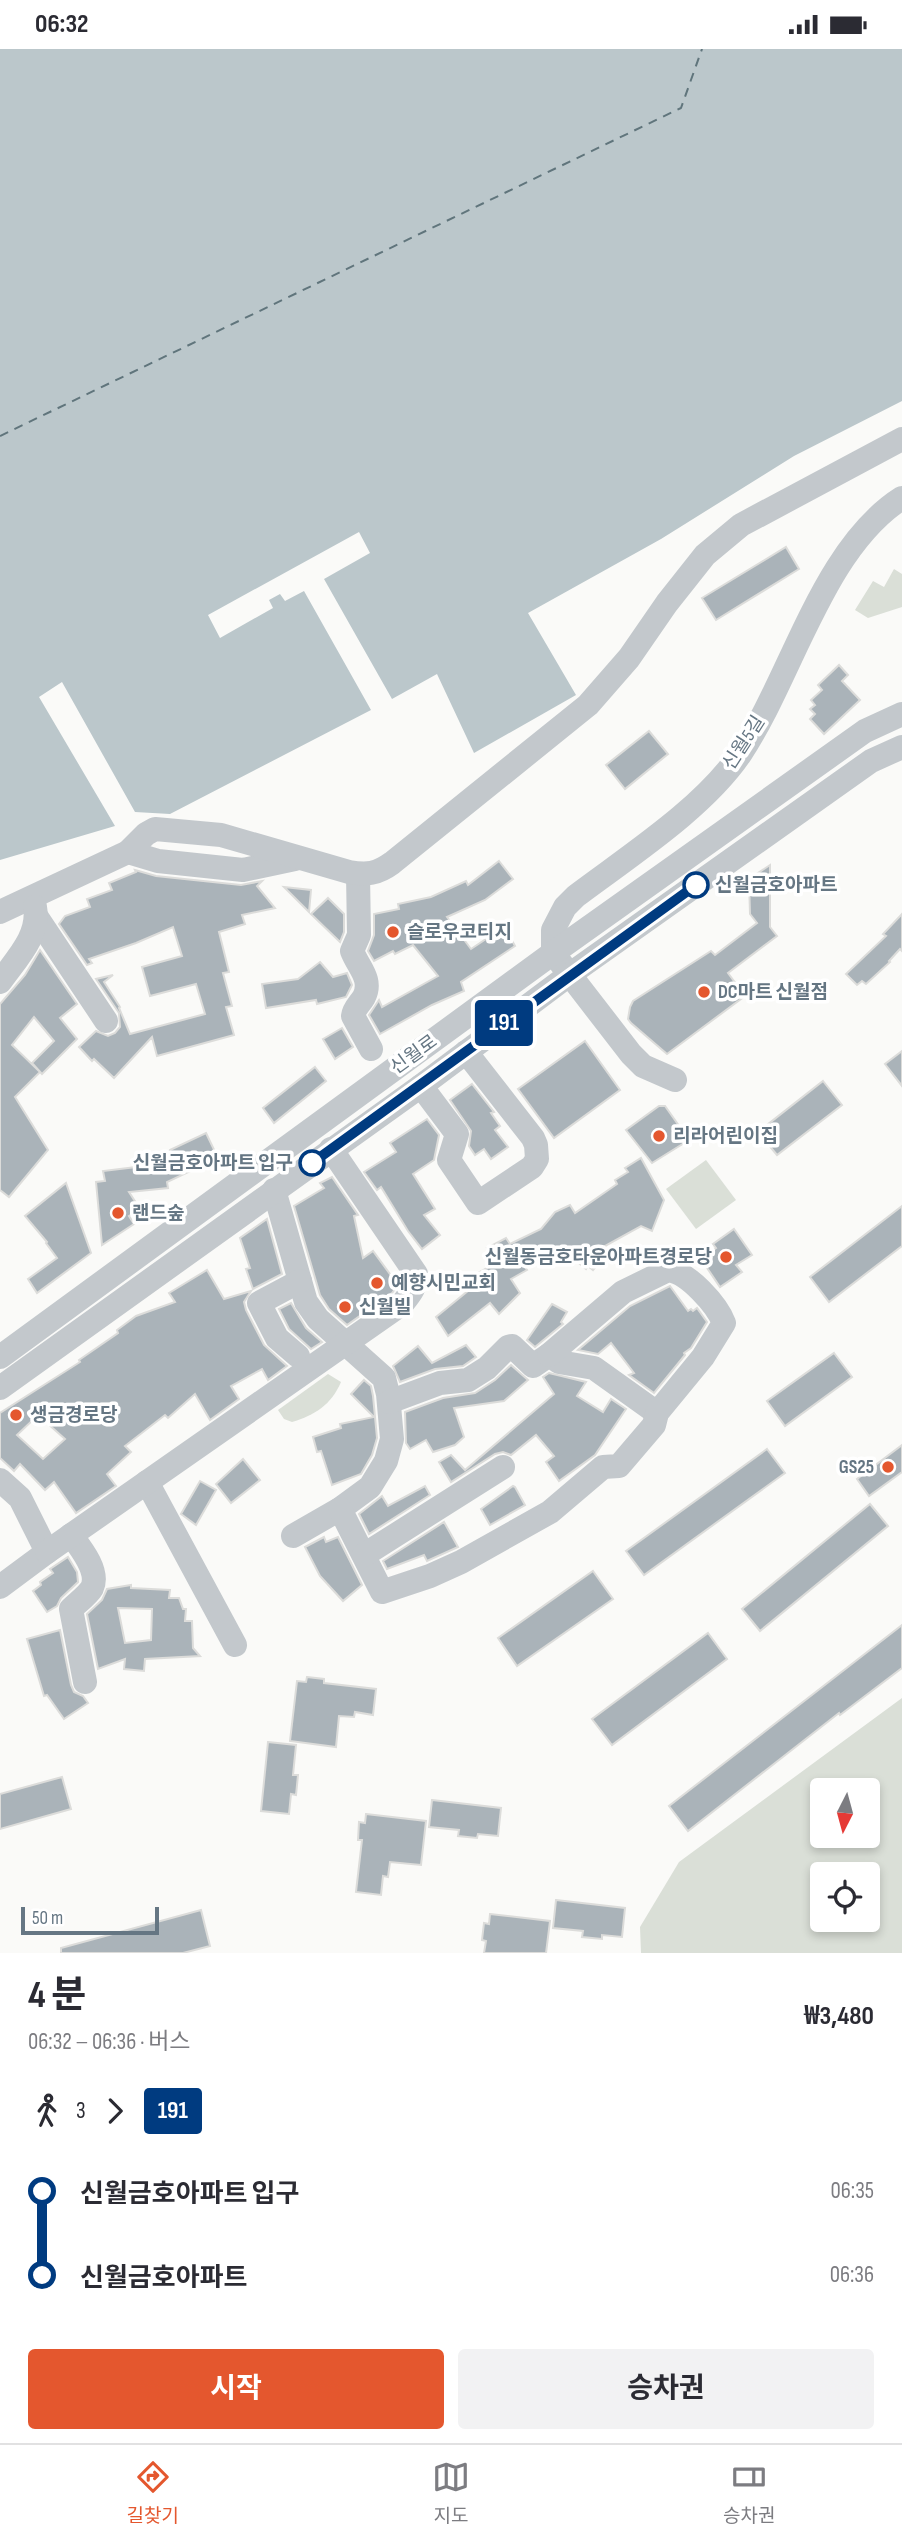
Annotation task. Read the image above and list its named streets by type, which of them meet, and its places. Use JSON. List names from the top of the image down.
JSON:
{
  "streets": {
    "street": ["신월5길", "신월로"]
  },
  "crossings": [
    ["신월5길", "신월로"]
  ],
  "places": [
    "신월금호아파트",
    "슬로우코티지",
    "DC마트 신월점",
    "리라어린이집",
    "신월금호아파트 입구",
    "랜드숲",
    "신월동금호타운아파트경로당",
    "예향시민교회",
    "신월빌",
    "생금경로당",
    "GS25"
  ],
  "lines": ["bus line 191"],
  "scale_bar": "50 m",
  "north": "bottom",
  "page": {
    "status": "06:32",
    "on_map": "191",
    "scale": "50 m",
    "heading": ["4 분", "06:32 – 06:36 · 버스", "₩3,480"],
    "legs": ["3", "191"],
    "list": [
      {
        "name": "신월금호아파트 입구",
        "value": "06:35"
      },
      {
        "name": "신월금호아파트",
        "value": "06:36"
      }
    ],
    "buttons": ["시작", "승차권"],
    "tabs": ["길찾기", "지도", "승차권"]
  }
}
